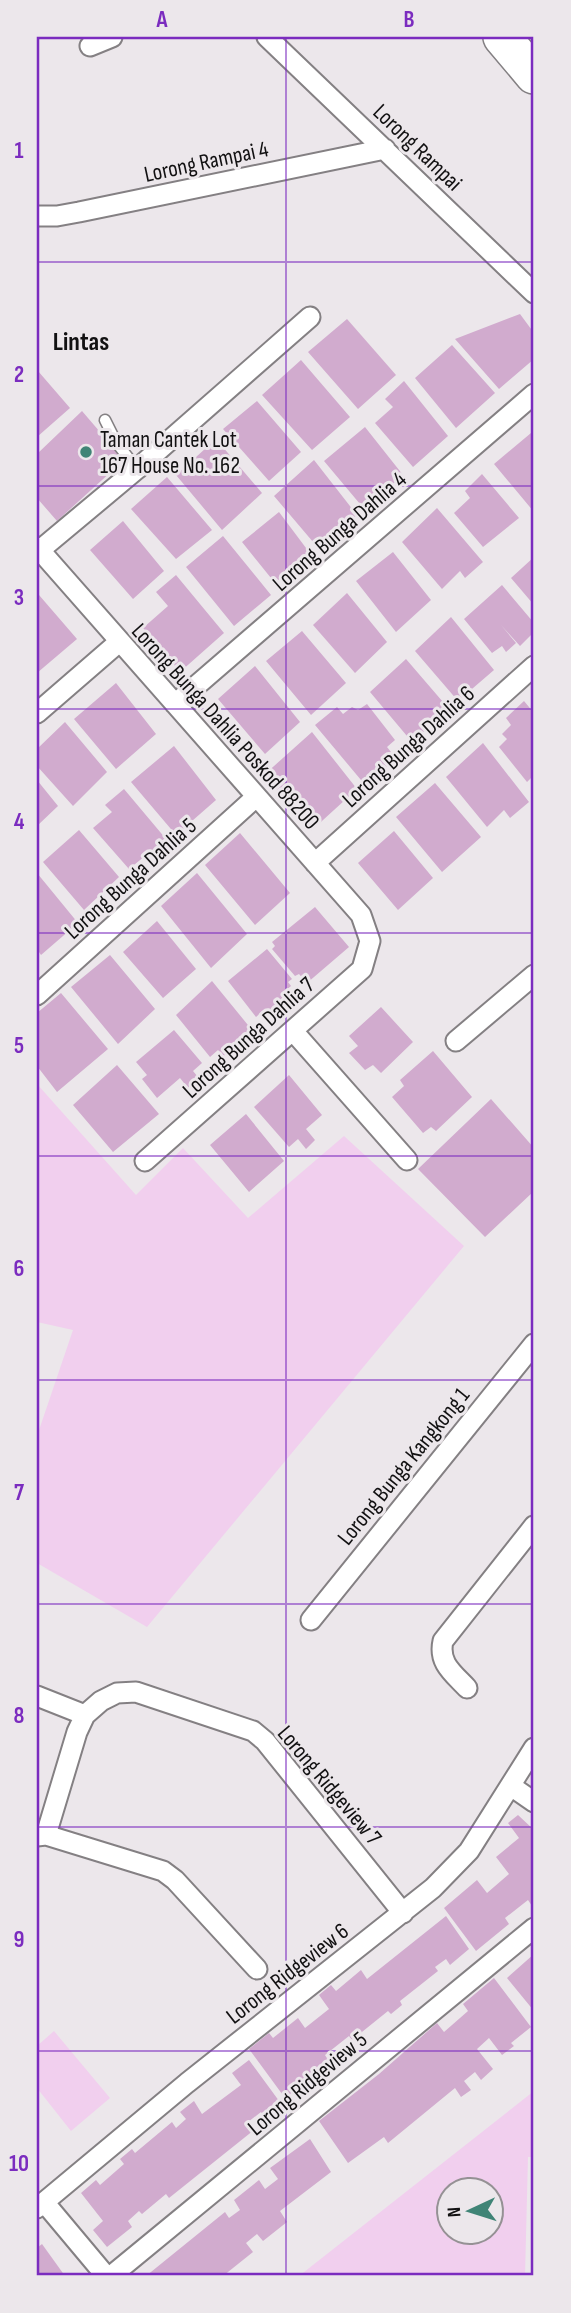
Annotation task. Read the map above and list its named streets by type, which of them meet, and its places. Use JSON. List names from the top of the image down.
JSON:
{
  "streets": {
    "street": [
      "Lorong Rampai",
      "Lorong Rampai 4",
      "Lorong Bunga Dahlia 4",
      "Lorong Bunga Dahlia Poskod 88200",
      "Lorong Bunga Dahlia 6",
      "Lorong Bunga Dahlia 5",
      "Lorong Bunga Dahlia 7",
      "Lorong Bunga Kangkong 1",
      "Lorong Ridgeview 7",
      "Lorong Ridgeview 6",
      "Lorong Ridgeview 5"
    ]
  },
  "crossings": [
    ["Lorong Rampai", "Lorong Rampai 4"],
    ["Lorong Bunga Dahlia 4", "Lorong Bunga Dahlia Poskod 88200"],
    ["Lorong Bunga Dahlia Poskod 88200", "Lorong Bunga Dahlia 6"],
    ["Lorong Bunga Dahlia Poskod 88200", "Lorong Bunga Dahlia 5"],
    ["Lorong Bunga Dahlia Poskod 88200", "Lorong Bunga Dahlia 7"],
    ["Lorong Ridgeview 7", "Lorong Ridgeview 6"]
  ],
  "districts": ["Lintas"],
  "places": ["Taman Cantek Lot 167 House No. 162"],
  "north": "left",
  "grid": {
    "columns": ["A", "B"],
    "rows": [
      "1",
      "2",
      "3",
      "4",
      "5",
      "6",
      "7",
      "8",
      "9",
      "10"
    ]
  }
}
